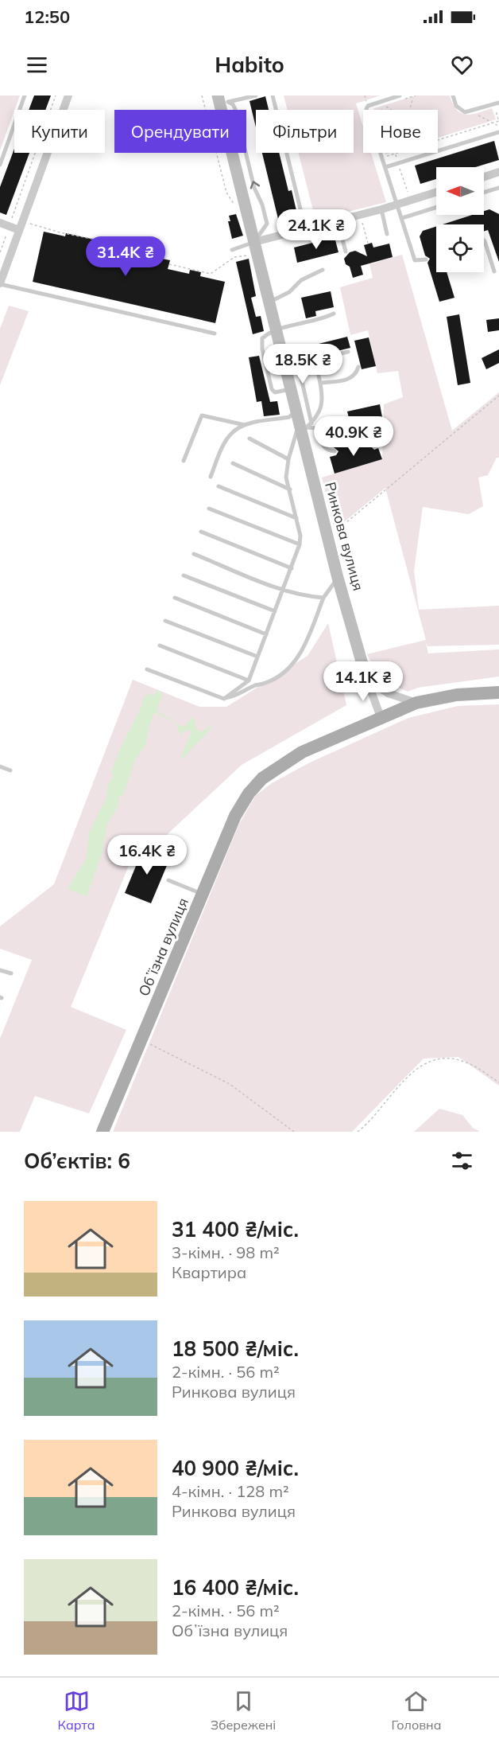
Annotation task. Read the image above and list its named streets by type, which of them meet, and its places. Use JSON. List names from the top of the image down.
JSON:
{
  "streets": {
    "main road": ["Ринкова вулиця", "Обʼїзна вулиця"]
  },
  "crossings": [
    ["Ринкова вулиця", "Обʼїзна вулиця"]
  ],
  "north": "left",
  "page": {
    "status": "12:50",
    "header": "Habito",
    "chip": [
      "Купити",
      "Орендувати",
      "Фільтри",
      "Нове"
    ],
    "price": [
      "24.1K ₴",
      "31.4K ₴",
      "18.5K ₴",
      "40.9K ₴",
      "14.1K ₴",
      "16.4K ₴"
    ],
    "heading": "Об’єктів: 6",
    "list": [
      {
        "name": "31 400 ₴/міс.",
        "note": "3-кімн. · 98 m² · Квартира"
      },
      {
        "name": "18 500 ₴/міс.",
        "note": "2-кімн. · 56 m² · Ринкова вулиця"
      },
      {
        "name": "40 900 ₴/міс.",
        "note": "4-кімн. · 128 m² · Ринкова вулиця"
      },
      {
        "name": "16 400 ₴/міс.",
        "note": "2-кімн. · 56 m² · Обʼїзна вулиця"
      }
    ],
    "tabs": ["Карта", "Збережені", "Головна"]
  }
}
